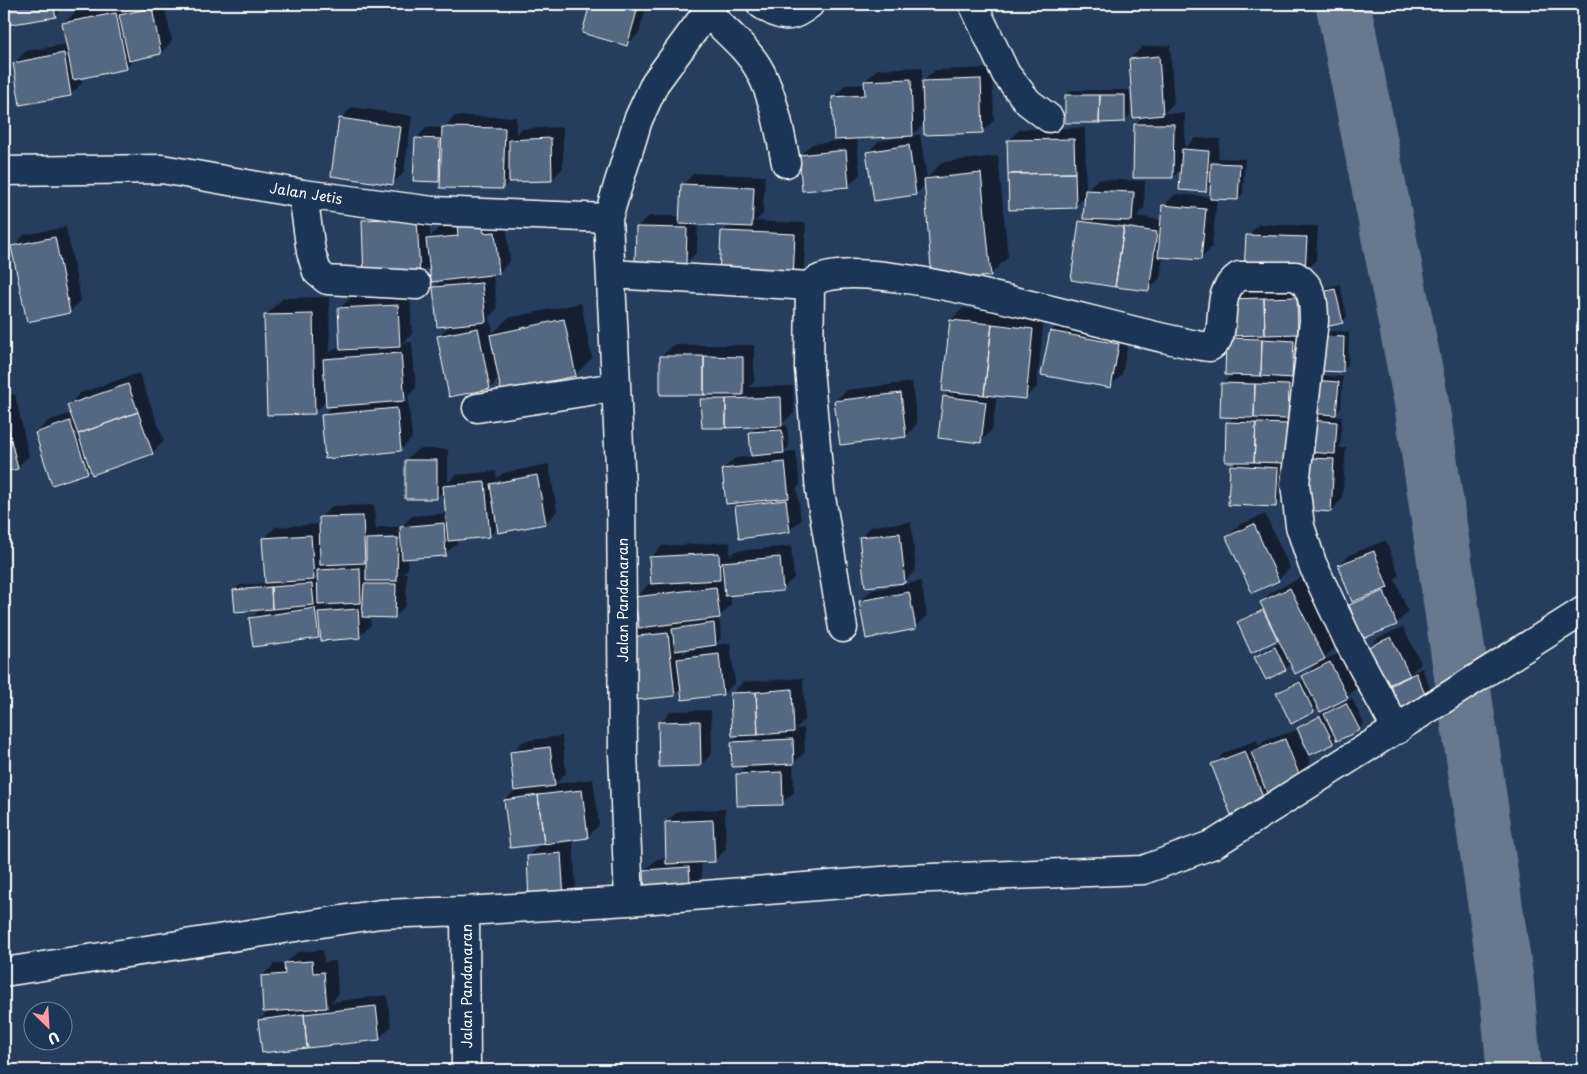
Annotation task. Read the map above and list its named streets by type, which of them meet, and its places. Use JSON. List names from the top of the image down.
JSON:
{
  "streets": {
    "street": ["Jalan Jetis", "Jalan Pandanaran"]
  },
  "crossings": [
    ["Jalan Jetis", "Jalan Pandanaran"]
  ],
  "north": "bottom right"
}
